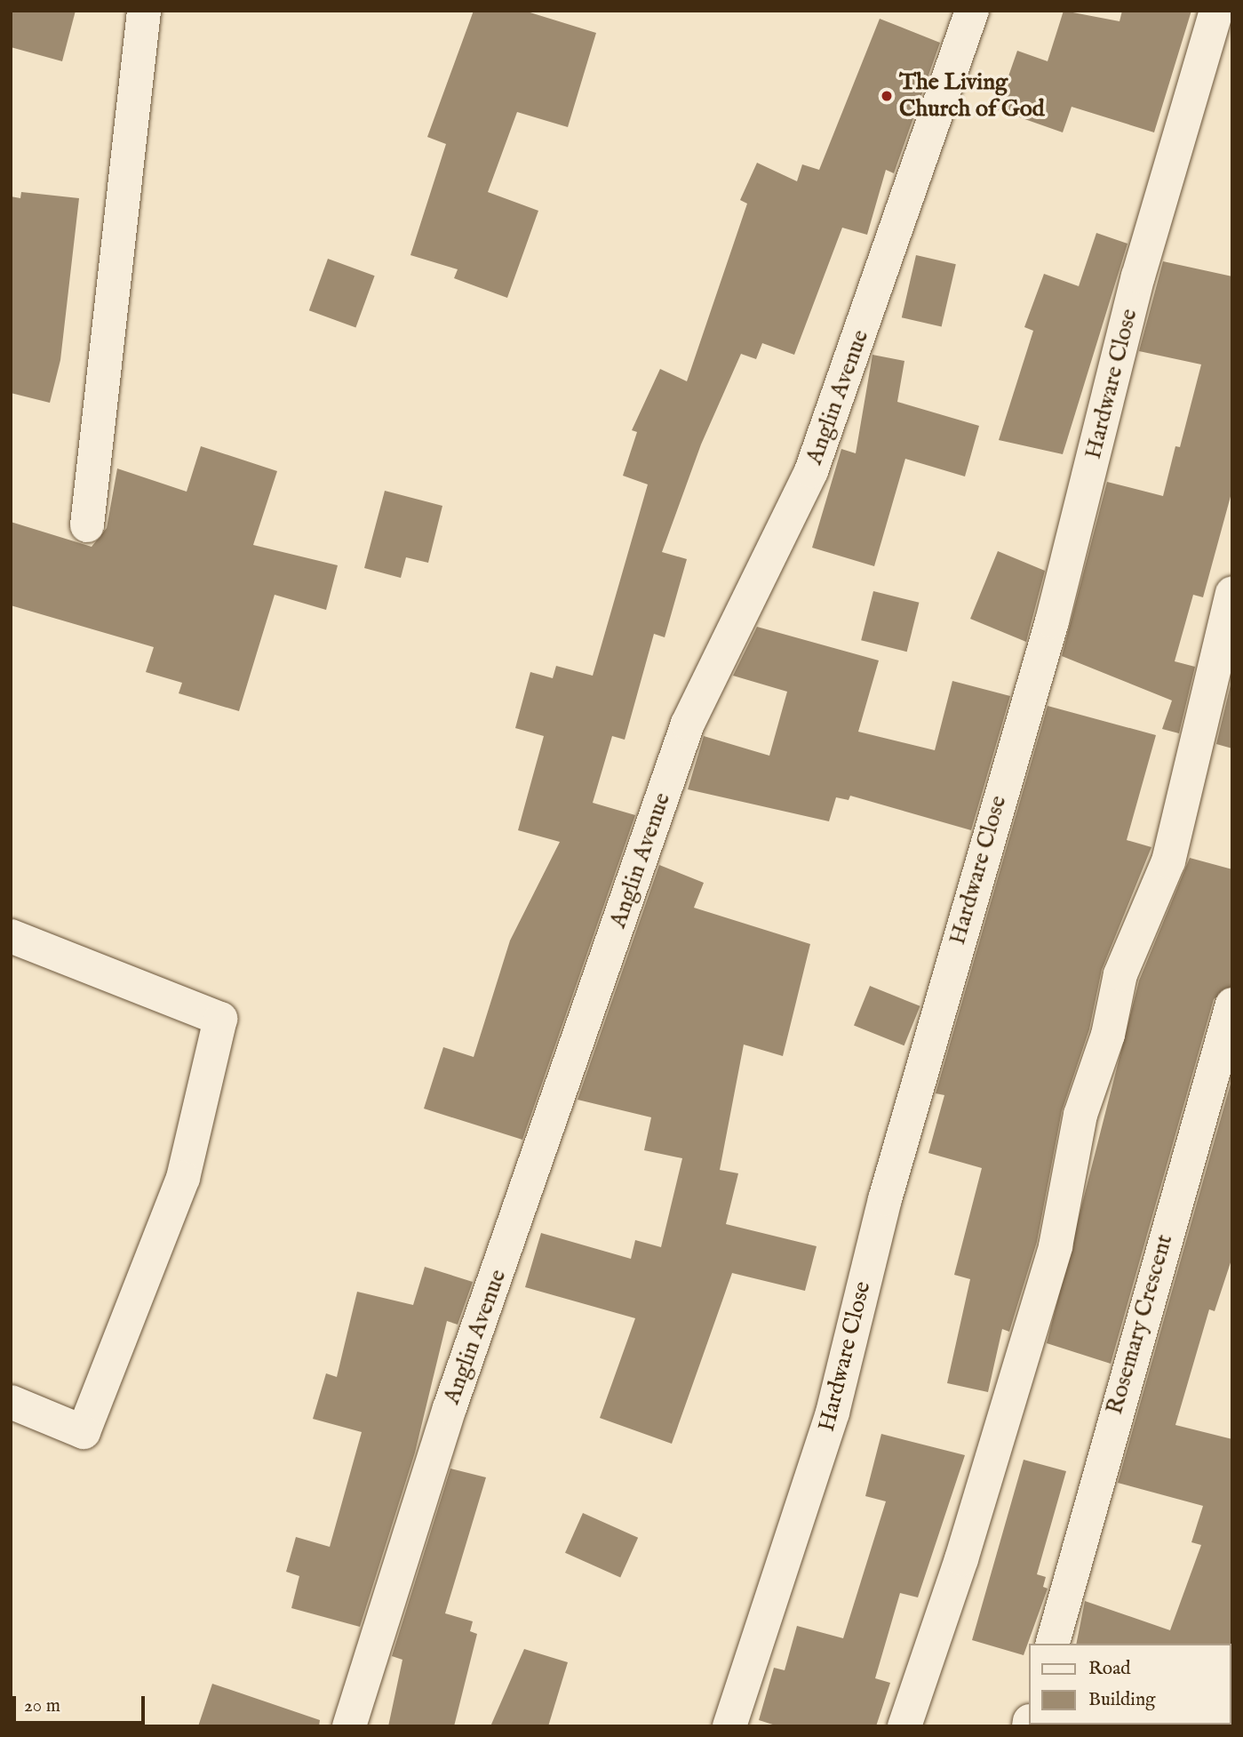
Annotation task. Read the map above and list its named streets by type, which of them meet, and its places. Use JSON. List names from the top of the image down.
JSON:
{
  "streets": {
    "street": ["Hardware Close", "Anglin Avenue", "Rosemary Crescent"]
  },
  "places": ["The Living Church of God"],
  "legend": ["Road", "Building"],
  "scale_bar": "20 m"
}
